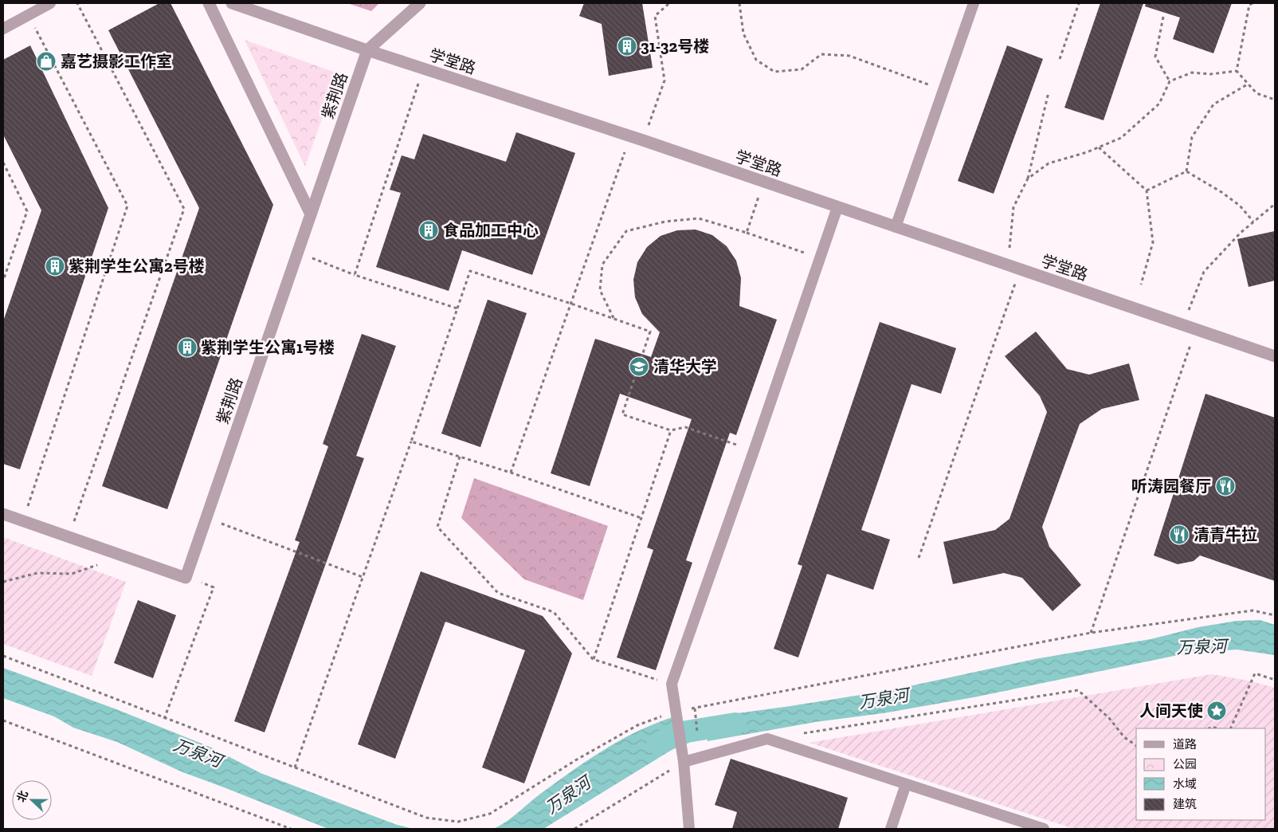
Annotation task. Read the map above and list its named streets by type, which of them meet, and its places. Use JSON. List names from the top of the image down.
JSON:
{
  "streets": {
    "street": ["学堂路", "紫荆路"]
  },
  "crossings": [
    ["学堂路", "紫荆路"]
  ],
  "water": ["万泉河"],
  "places": {
    "building": [
      "31-32号楼",
      "食品加工中心",
      "紫荆学生公寓2号楼",
      "紫荆学生公寓1号楼"
    ],
    "shop": ["嘉艺摄影工作室"],
    "school or university": ["清华大学"],
    "restaurant": ["听涛园餐厅", "清青牛拉"],
    "place": ["人间天使"]
  },
  "legend": [
    "道路",
    "公园",
    "水域",
    "建筑"
  ],
  "north": "left"
}
